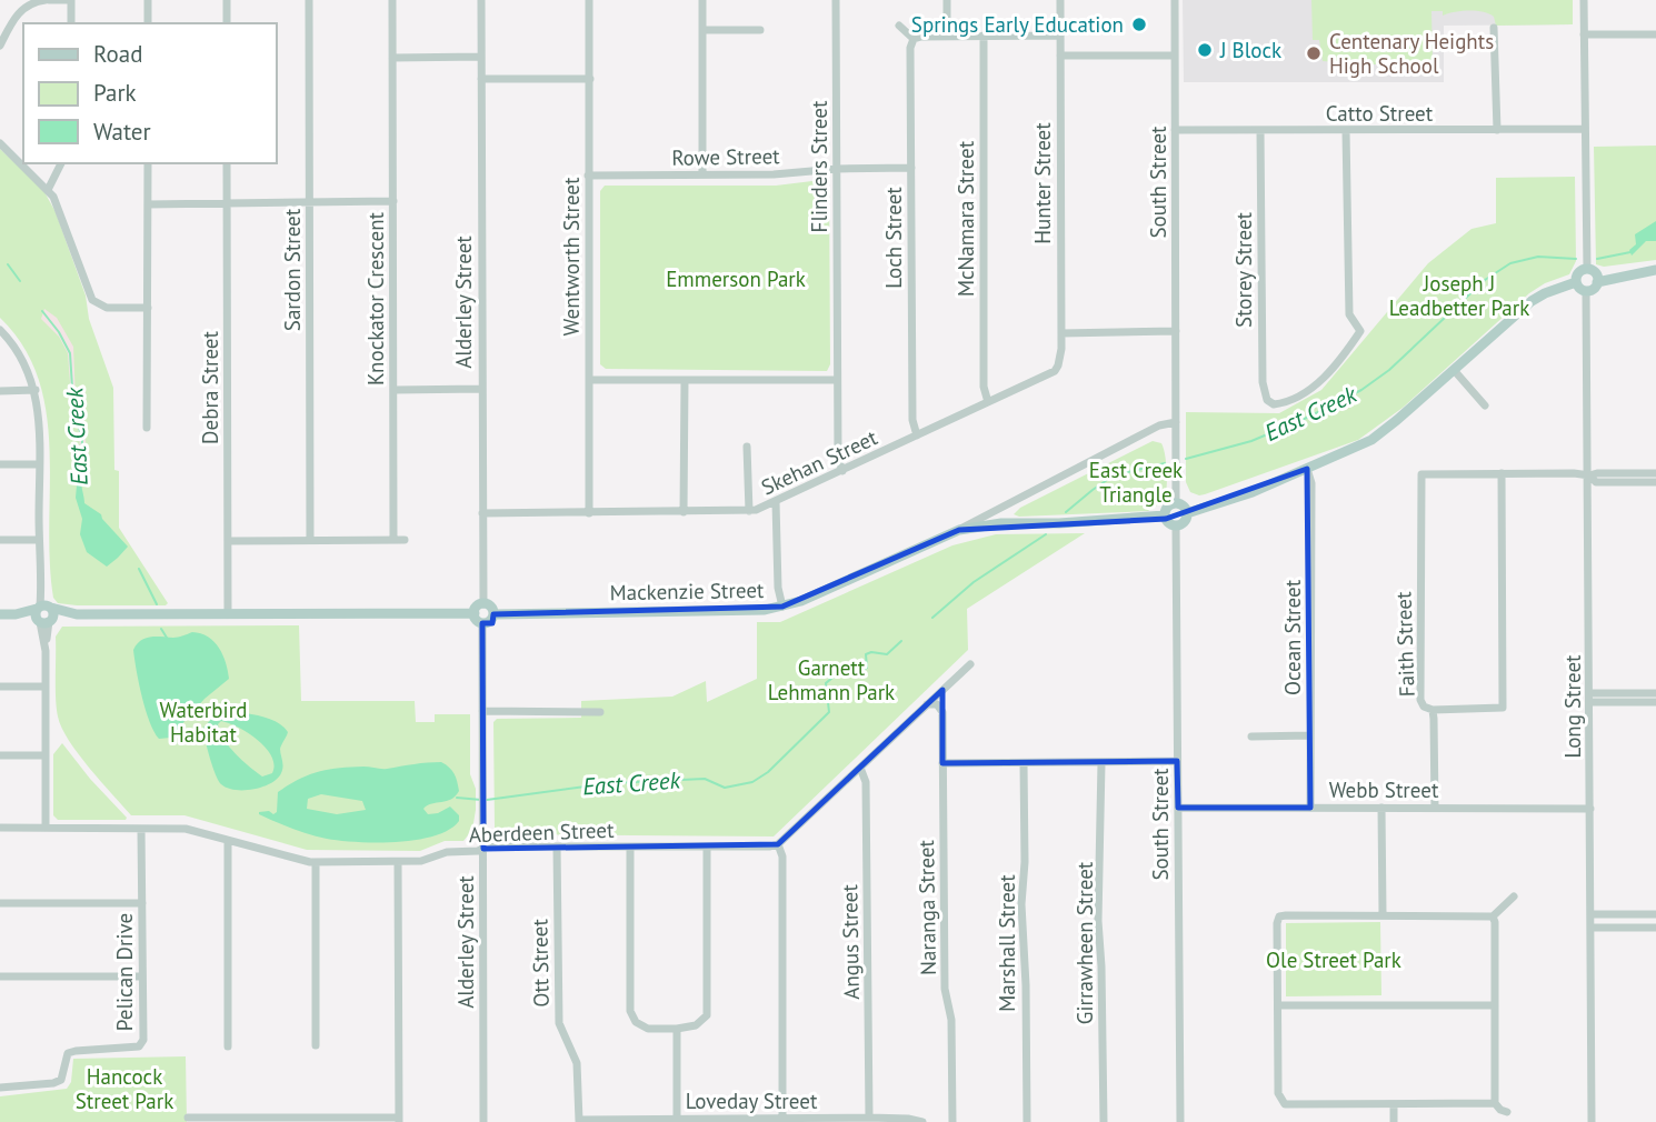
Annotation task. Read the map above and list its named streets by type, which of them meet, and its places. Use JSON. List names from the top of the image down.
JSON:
{
  "streets": {
    "main road": ["Mackenzie Street"],
    "street": [
      "Catto Street",
      "Rowe Street",
      "Flinders Street",
      "South Street",
      "Hunter Street",
      "McNamara Street",
      "Loch Street",
      "Wentworth Street",
      "Sardon Street",
      "Storey Street",
      "Knockator Crescent",
      "Alderley Street",
      "Debra Street",
      "Skehan Street",
      "Ocean Street",
      "Faith Street",
      "Long Street",
      "Webb Street",
      "Aberdeen Street",
      "Naranga Street",
      "Angus Street",
      "Marshall Street",
      "Girrawheen Street",
      "Ott Street",
      "Pelican Drive",
      "Loveday Street"
    ]
  },
  "crossings": [
    ["Catto Street", "South Street"],
    ["Catto Street", "Storey Street"],
    ["Rowe Street", "Flinders Street"],
    ["Rowe Street", "Loch Street"],
    ["Rowe Street", "Wentworth Street"],
    ["Flinders Street", "Skehan Street"],
    ["South Street", "Mackenzie Street"],
    ["South Street", "Webb Street"],
    ["Hunter Street", "Skehan Street"],
    ["McNamara Street", "Skehan Street"],
    ["Loch Street", "Skehan Street"],
    ["Wentworth Street", "Skehan Street"],
    ["Alderley Street", "Skehan Street"],
    ["Alderley Street", "Mackenzie Street"],
    ["Alderley Street", "Aberdeen Street"],
    ["Ocean Street", "Webb Street"],
    ["Faith Street", "Webb Street"],
    ["Long Street", "Webb Street"],
    ["Aberdeen Street", "Ott Street"],
    ["Aberdeen Street", "Pelican Drive"],
    ["Angus Street", "Loveday Street"],
    ["Ott Street", "Loveday Street"]
  ],
  "water": ["East Creek"],
  "parks": [
    "Emmerson Park",
    "Joseph J Leadbetter Park",
    "East Creek Triangle",
    "Garnett Lehmann Park",
    "Waterbird Habitat",
    "Ole Street Park",
    "Hancock Street Park"
  ],
  "places": ["Springs Early Education", "J Block", "Centenary Heights High School"],
  "legend": ["Road", "Park", "Water"]
}
